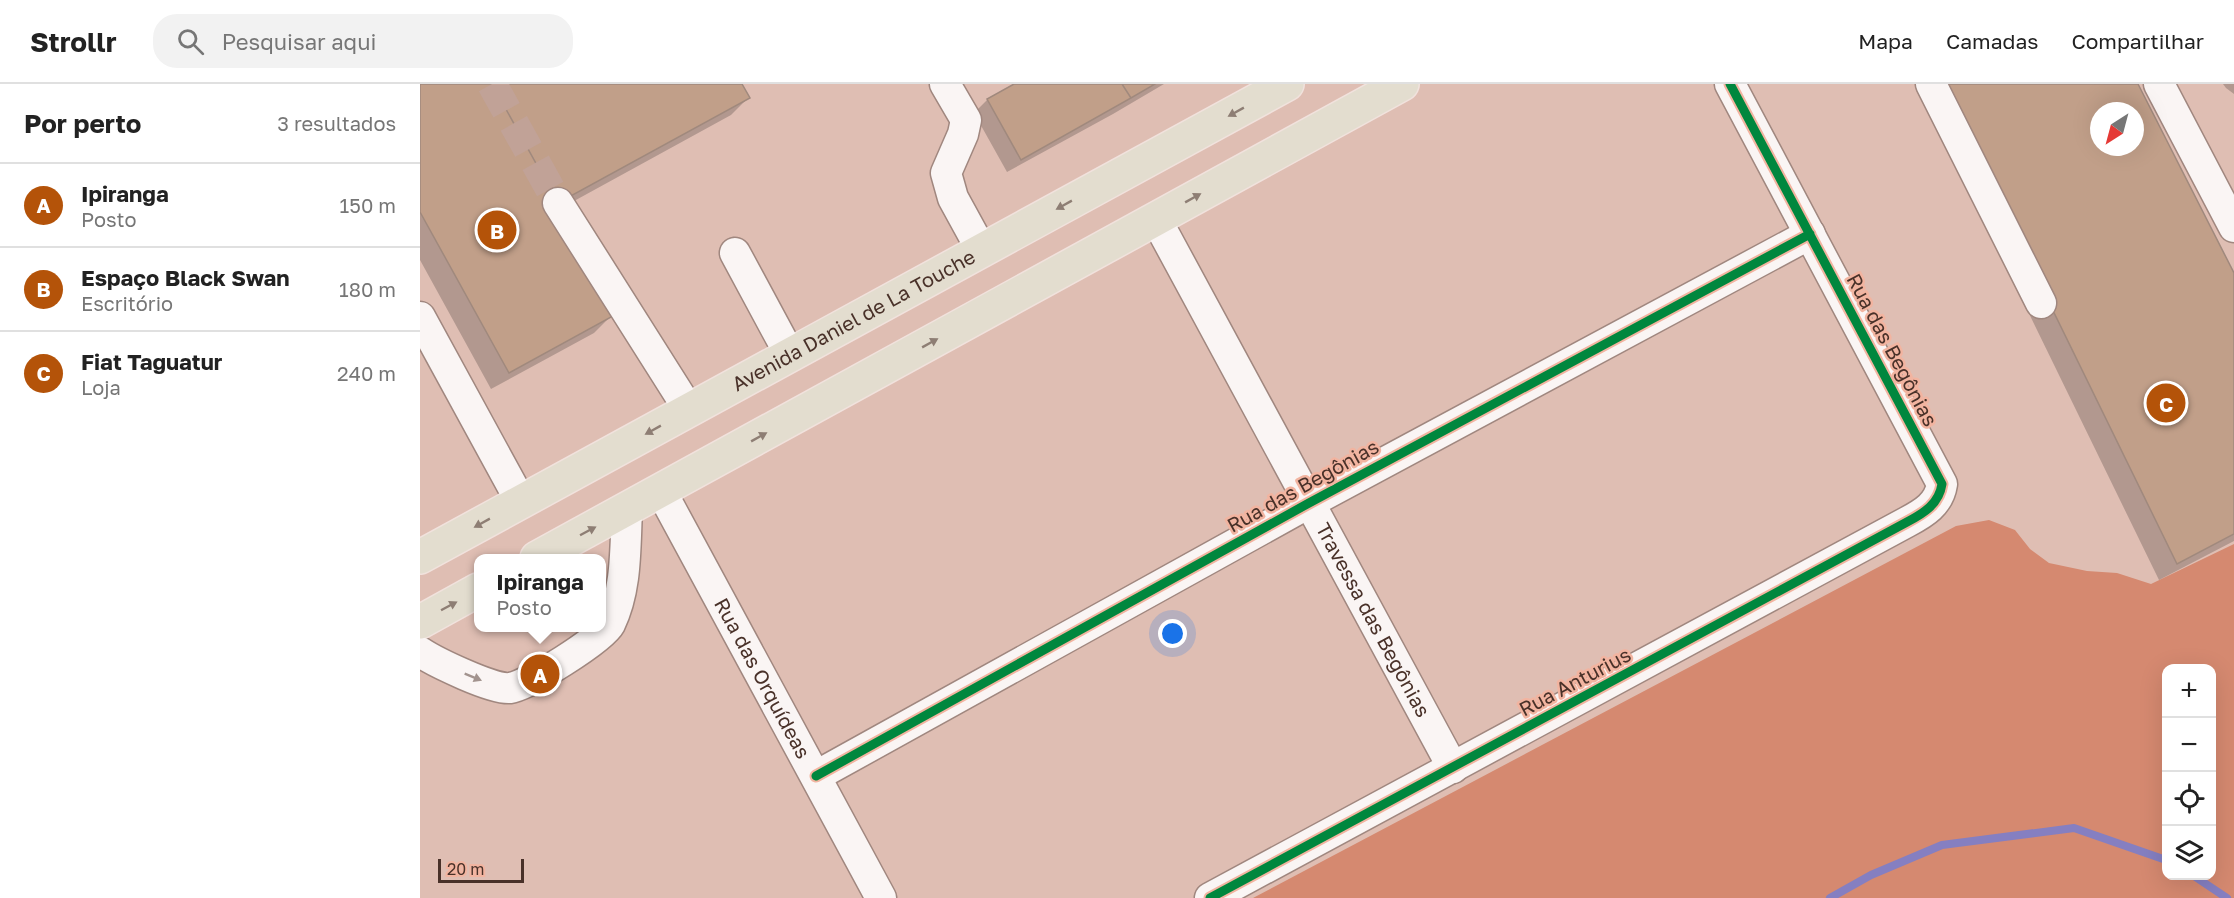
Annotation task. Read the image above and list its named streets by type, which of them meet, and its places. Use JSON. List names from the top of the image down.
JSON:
{
  "streets": {
    "main road": ["Avenida Daniel de La Touche"],
    "street": [
      "Rua das Begônias",
      "Travessa das Begônias",
      "Rua das Orquídeas",
      "Rua Anturius"
    ]
  },
  "crossings": [
    ["Rua das Begônias", "Travessa das Begônias"],
    ["Rua das Begônias", "Rua das Orquídeas"],
    ["Rua das Begônias", "Rua Anturius"],
    ["Travessa das Begônias", "Rua Anturius"]
  ],
  "scale_bar": "20 m",
  "north": "bottom left",
  "page": {
    "header": "Strollr",
    "search": "Pesquisar aqui",
    "nav": ["Mapa", "Camadas", "Compartilhar"],
    "heading": ["Por perto", "3 resultados"],
    "list": [
      {
        "mark": "A",
        "name": "Ipiranga",
        "note": "Posto",
        "value": "150 m"
      },
      {
        "mark": "B",
        "name": "Espaço Black Swan",
        "note": "Escritório",
        "value": "180 m"
      },
      {
        "mark": "C",
        "name": "Fiat Taguatur",
        "note": "Loja",
        "value": "240 m"
      }
    ],
    "pins": ["B", "C", "A"],
    "popup": ["Ipiranga", "Posto"],
    "map_buttons": ["+", "−"],
    "scale": "20 m"
  }
}
